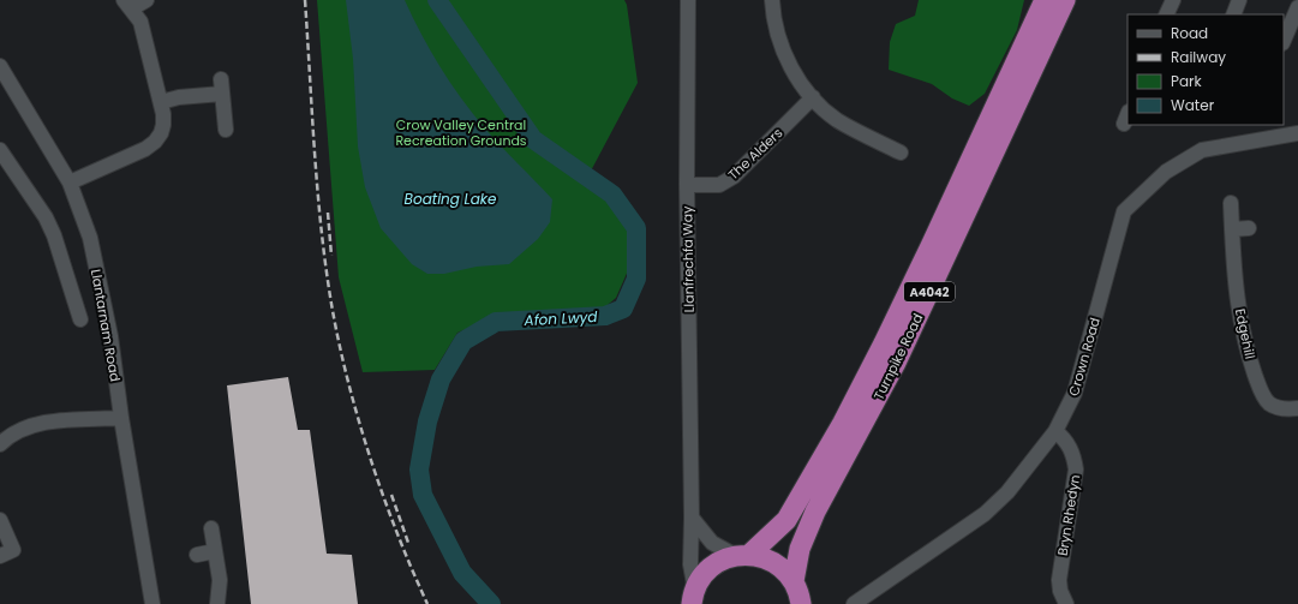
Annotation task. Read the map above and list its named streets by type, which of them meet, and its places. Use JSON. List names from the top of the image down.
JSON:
{
  "streets": {
    "highway": ["A4042", "Turnpike Road"],
    "street": [
      "The Alders",
      "Llanfrechfa Way",
      "Llantarnam Road",
      "Edgehill",
      "Crown Road",
      "Bryn Rhedyn"
    ]
  },
  "crossings": [
    ["The Alders", "Llanfrechfa Way"],
    ["Llanfrechfa Way", "Turnpike Road"],
    ["Crown Road", "Bryn Rhedyn"]
  ],
  "water": ["Boating Lake", "Afon Lwyd"],
  "parks": ["Crow Valley Central Recreation Grounds"],
  "legend": [
    "Road",
    "Railway",
    "Park",
    "Water"
  ]
}
